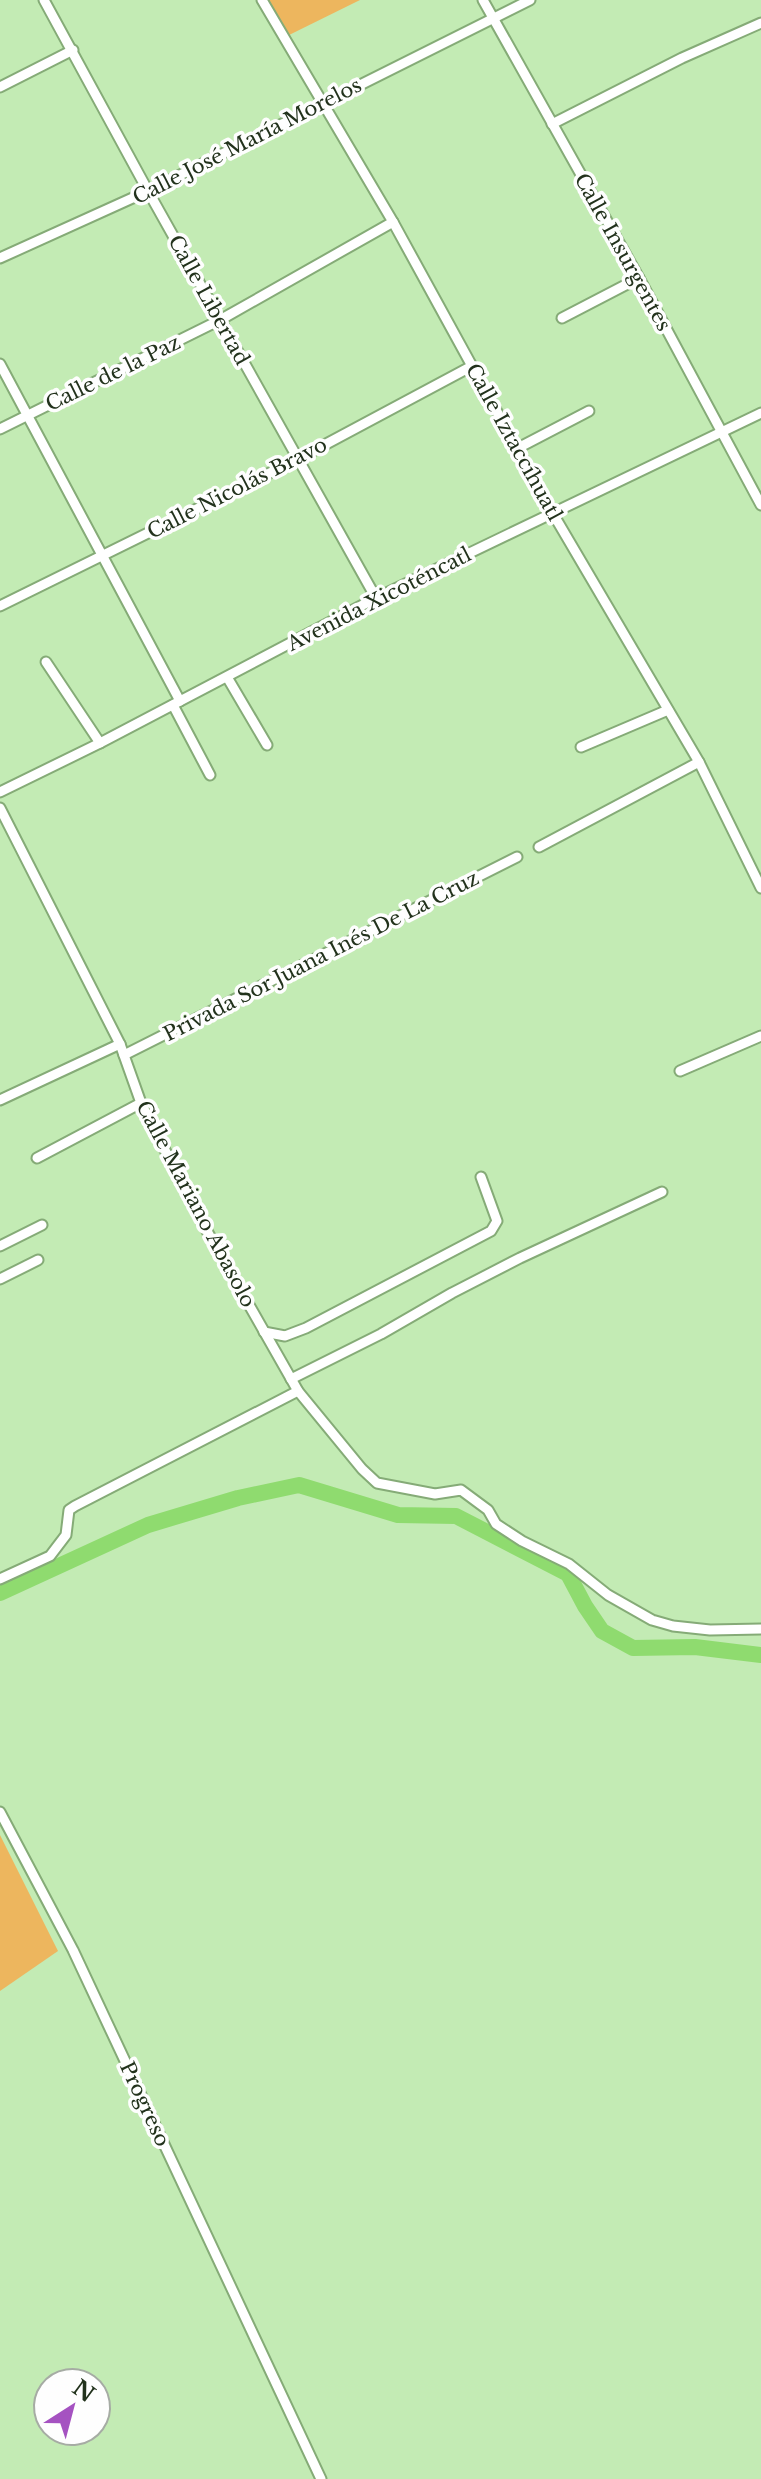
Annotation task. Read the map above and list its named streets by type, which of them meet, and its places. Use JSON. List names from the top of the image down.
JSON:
{
  "streets": {
    "street": [
      "Calle José María Morelos",
      "Calle Insurgentes",
      "Calle Libertad",
      "Calle de la Paz",
      "Calle Iztaccíhuatl",
      "Calle Nicolás Bravo",
      "Avenida Xicoténcatl",
      "Privada Sor Juana Inés De La Cruz",
      "Calle Mariano Abasolo",
      "Progreso"
    ]
  },
  "crossings": [
    ["Calle José María Morelos", "Calle Insurgentes"],
    ["Calle José María Morelos", "Calle Libertad"],
    ["Calle José María Morelos", "Calle Iztaccíhuatl"],
    ["Calle Insurgentes", "Avenida Xicoténcatl"],
    ["Calle Libertad", "Calle de la Paz"],
    ["Calle Libertad", "Calle Nicolás Bravo"],
    ["Calle Libertad", "Avenida Xicoténcatl"],
    ["Calle de la Paz", "Calle Iztaccíhuatl"],
    ["Calle Iztaccíhuatl", "Calle Nicolás Bravo"],
    ["Calle Iztaccíhuatl", "Avenida Xicoténcatl"],
    ["Privada Sor Juana Inés De La Cruz", "Calle Mariano Abasolo"]
  ],
  "north": "top right"
}
